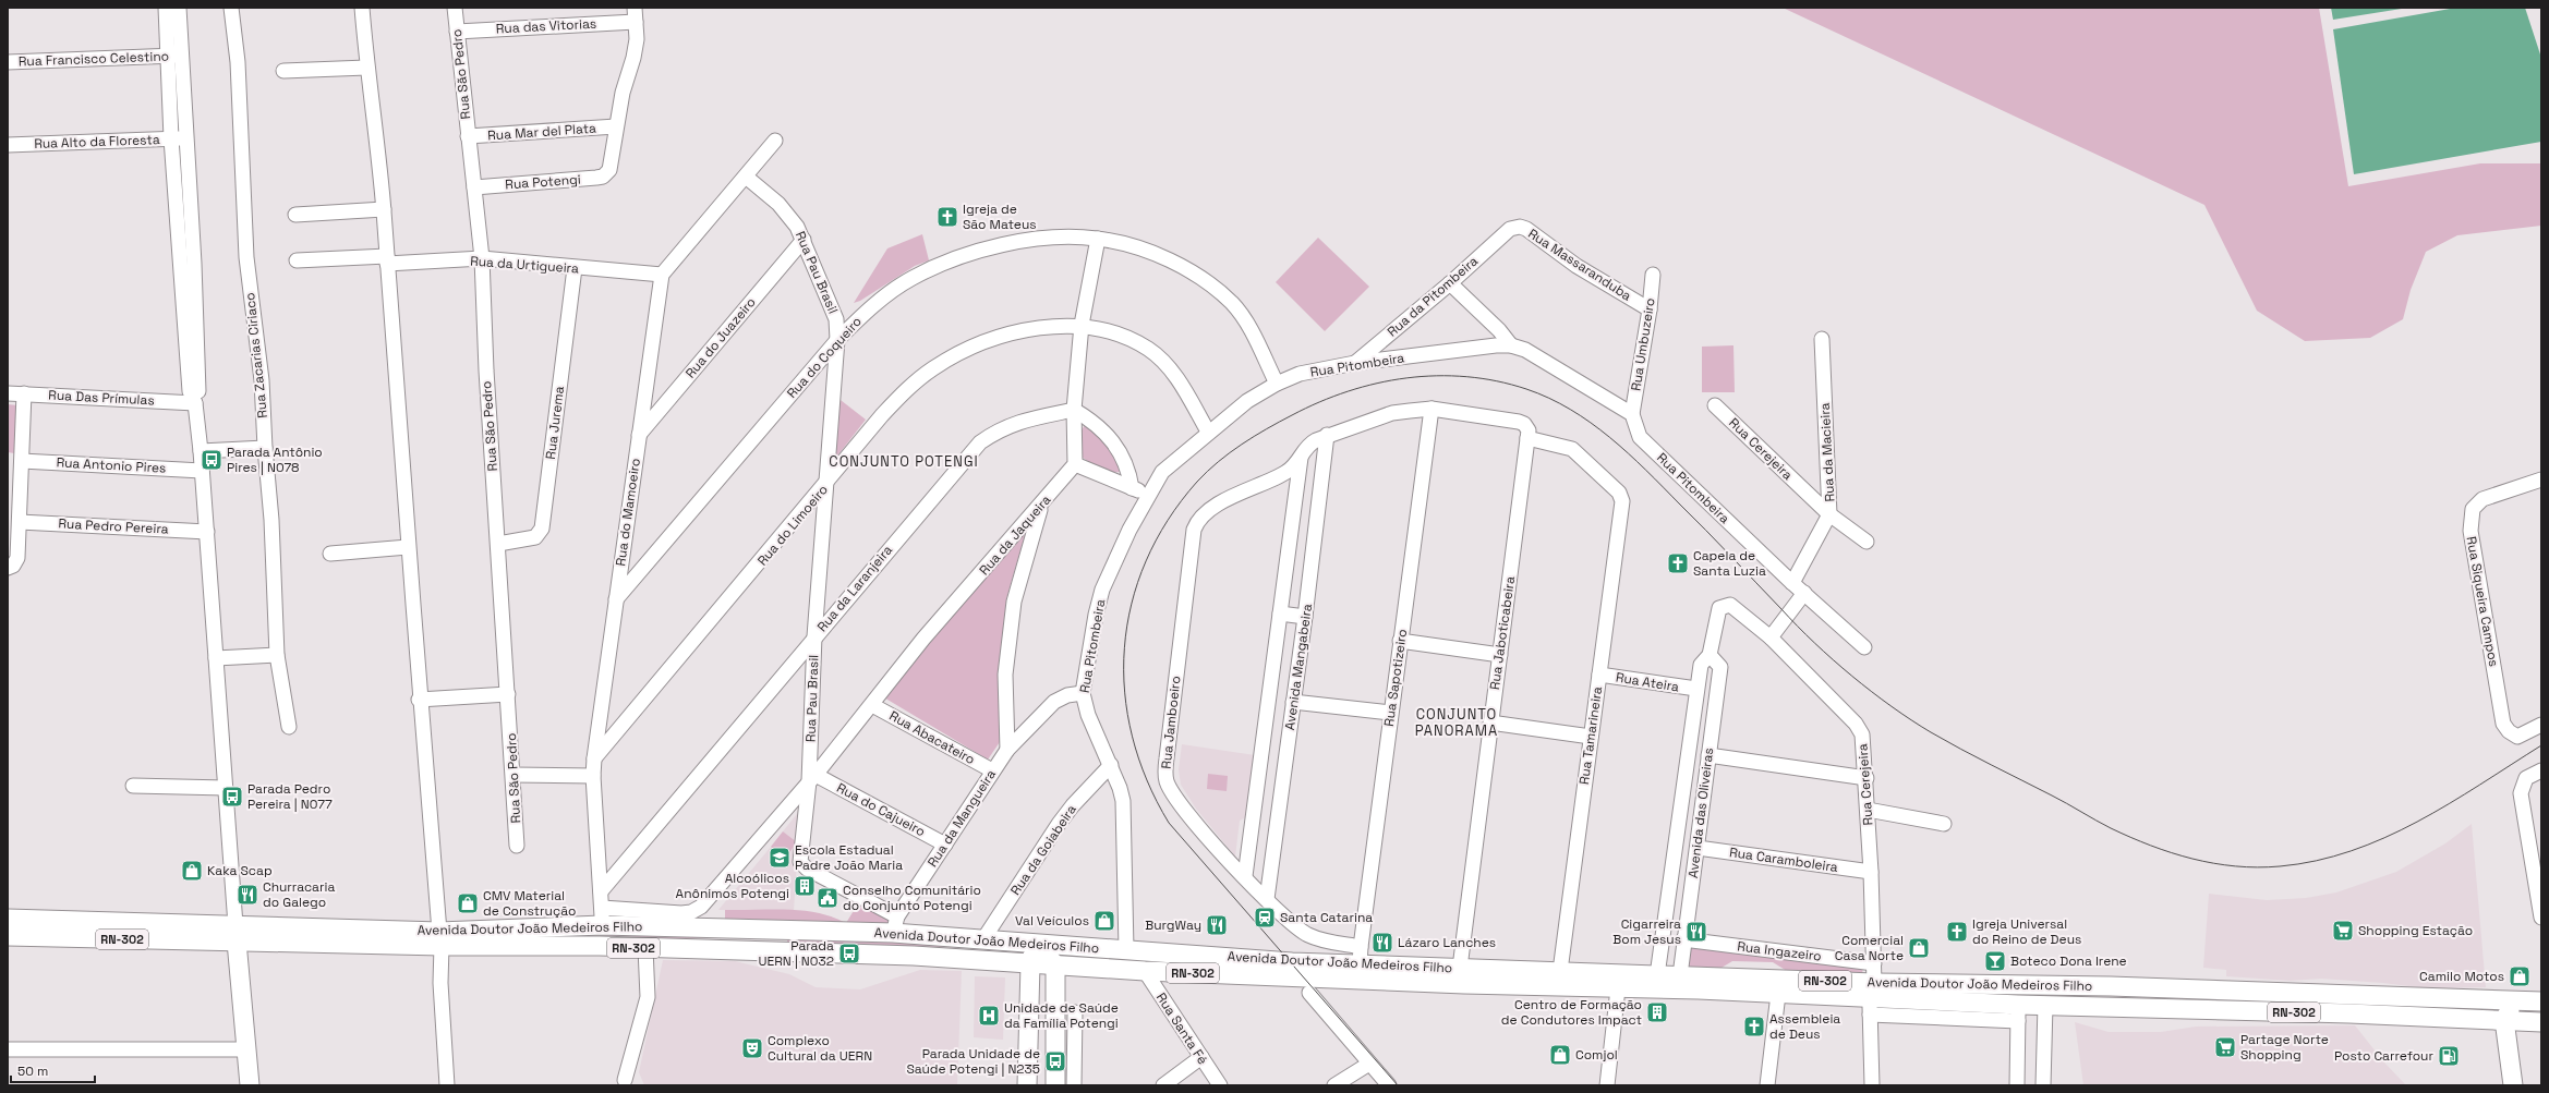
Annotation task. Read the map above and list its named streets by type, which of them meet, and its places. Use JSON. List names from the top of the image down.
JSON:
{
  "streets": {
    "main road": ["Avenida Doutor João Medeiros Filho", "RN-302"],
    "street": [
      "Rua das Vitorias",
      "Rua Francisco Celestino",
      "Rua São Pedro",
      "Rua Mar del Plata",
      "Rua Alto da Floresta",
      "Rua Potengi",
      "Rua da Urtigueira",
      "Rua Massaranduba",
      "Rua Pau Brasil",
      "Rua da Pitombeira",
      "Rua do Juazeiro",
      "Rua Umbuzeiro",
      "Rua Zacarias Ciriaco",
      "Rua do Coqueiro",
      "Rua Pitombeira",
      "Rua Das Prímulas",
      "Rua Jurema",
      "Rua Cerejeira",
      "Rua da Macieira",
      "Rua Antonio Pires",
      "Rua do Mamoeiro",
      "Rua do Limoeiro",
      "Rua Pedro Pereira",
      "Rua da Jaqueira",
      "Rua da Laranjeira",
      "Rua Siqueira Campos",
      "Rua Jaboticabeira",
      "Avenida Mangabeira",
      "Rua Sapotizeiro",
      "Rua Ateira",
      "Rua Jamboeiro",
      "Rua Tamarineira",
      "Rua Abacateiro",
      "Rua do Cajueiro",
      "Avenida das Oliveiras",
      "Rua da Mangueira",
      "Rua da Goiabeira",
      "Rua Caramboleira",
      "Rua Ingazeiro",
      "Rua Santa Fé"
    ]
  },
  "crossings": [
    ["Rua das Vitorias", "Rua São Pedro"],
    ["Rua São Pedro", "Rua Mar del Plata"],
    ["Rua São Pedro", "Rua Potengi"],
    ["Rua São Pedro", "Rua da Urtigueira"],
    ["Rua São Pedro", "Rua Jurema"],
    ["Rua Mar del Plata", "Rua Potengi"],
    ["Rua da Urtigueira", "Rua Jurema"],
    ["Rua da Urtigueira", "Rua do Mamoeiro"],
    ["Rua Massaranduba", "Rua da Pitombeira"],
    ["Rua Massaranduba", "Rua Umbuzeiro"],
    ["Rua Pau Brasil", "Rua do Juazeiro"],
    ["Rua Pau Brasil", "Rua do Coqueiro"],
    ["Rua Pau Brasil", "Rua do Limoeiro"],
    ["Rua Pau Brasil", "Rua da Jaqueira"],
    ["Rua Pau Brasil", "Rua da Laranjeira"],
    ["Rua Pau Brasil", "Rua do Cajueiro"],
    ["Rua Pau Brasil", "Rua da Mangueira"],
    ["Rua Pau Brasil", "Avenida Doutor João Medeiros Filho"],
    ["Rua da Pitombeira", "Rua Pitombeira"],
    ["Rua do Juazeiro", "Rua do Mamoeiro"],
    ["Rua Umbuzeiro", "Rua Pitombeira"],
    ["Rua do Coqueiro", "Rua Pitombeira"],
    ["Rua do Coqueiro", "Rua do Mamoeiro"],
    ["Rua Pitombeira", "Rua da Macieira"],
    ["Rua Pitombeira", "Rua do Limoeiro"],
    ["Rua Pitombeira", "Rua da Mangueira"],
    ["Rua Pitombeira", "Rua da Goiabeira"],
    ["Rua Pitombeira", "Avenida Doutor João Medeiros Filho"],
    ["Rua Cerejeira", "Rua da Macieira"],
    ["Rua Cerejeira", "Avenida das Oliveiras"],
    ["Rua Cerejeira", "Rua Caramboleira"],
    ["Rua Cerejeira", "Avenida Doutor João Medeiros Filho"],
    ["Rua Cerejeira", "Rua Ingazeiro"],
    ["Rua do Mamoeiro", "Rua do Limoeiro"],
    ["Rua do Mamoeiro", "Rua da Jaqueira"],
    ["Rua do Mamoeiro", "Rua da Laranjeira"],
    ["Rua do Mamoeiro", "Avenida Doutor João Medeiros Filho"],
    ["Rua da Jaqueira", "Rua Abacateiro"],
    ["Rua da Jaqueira", "Rua do Cajueiro"],
    ["Rua da Jaqueira", "Avenida Doutor João Medeiros Filho"],
    ["Rua Jaboticabeira", "Rua Tamarineira"],
    ["Rua Jaboticabeira", "Avenida Doutor João Medeiros Filho"],
    ["Avenida Mangabeira", "Rua Jamboeiro"],
    ["Rua Sapotizeiro", "Rua Jamboeiro"],
    ["Rua Sapotizeiro", "Avenida Doutor João Medeiros Filho"],
    ["Rua Ateira", "Rua Tamarineira"],
    ["Rua Ateira", "Avenida das Oliveiras"],
    ["Rua Jamboeiro", "Avenida Doutor João Medeiros Filho"],
    ["Rua Tamarineira", "Avenida Doutor João Medeiros Filho"],
    ["Rua Abacateiro", "Rua da Mangueira"],
    ["Rua do Cajueiro", "Rua da Mangueira"],
    ["Avenida das Oliveiras", "Rua Caramboleira"],
    ["Avenida das Oliveiras", "Avenida Doutor João Medeiros Filho"],
    ["Avenida das Oliveiras", "Rua Ingazeiro"],
    ["Rua da Mangueira", "Avenida Doutor João Medeiros Filho"],
    ["Rua da Goiabeira", "Avenida Doutor João Medeiros Filho"],
    ["Avenida Doutor João Medeiros Filho", "Rua Santa Fé"]
  ],
  "districts": ["CONJUNTO POTENGI", "CONJUNTO PANORAMA"],
  "places": {
    "church": [
      "Igreja de São Mateus",
      "Capela de Santa Luzia",
      "Igreja Universal do Reino de Deus",
      "Assembleia de Deus"
    ],
    "bus stop": [
      "Parada Antônio Pires | N078",
      "Parada Pedro Pereira | N077",
      "Parada UERN | N032",
      "Parada Unidade de Saúde Potengi | N235"
    ],
    "school or university": ["Escola Estadual Padre João Maria"],
    "shop": [
      "Kaka Scap",
      "CMV Material de Construção",
      "Val Veículos",
      "Comercial Casa Norte",
      "Camilo Motos",
      "Comjol"
    ],
    "building": ["Alcoólicos Anônimos Potengi", "Centro de Formação de Condutores Impact"],
    "restaurant": [
      "Churracaria do Galego",
      "BurgWay",
      "Cigarreira Bom Jesus",
      "Lázaro Lanches"
    ],
    "public building": ["Conselho Comunitário do Conjunto Potengi"],
    "station": ["Santa Catarina"],
    "supermarket": ["Shopping Estação", "Partage Norte Shopping"],
    "bar": ["Boteco Dona Irene"],
    "hospital": ["Unidade de Saúde da Família Potengi"],
    "theatre": ["Complexo Cultural da UERN"],
    "fuel station": ["Posto Carrefour"]
  },
  "scale_bar": "50 m"
}
